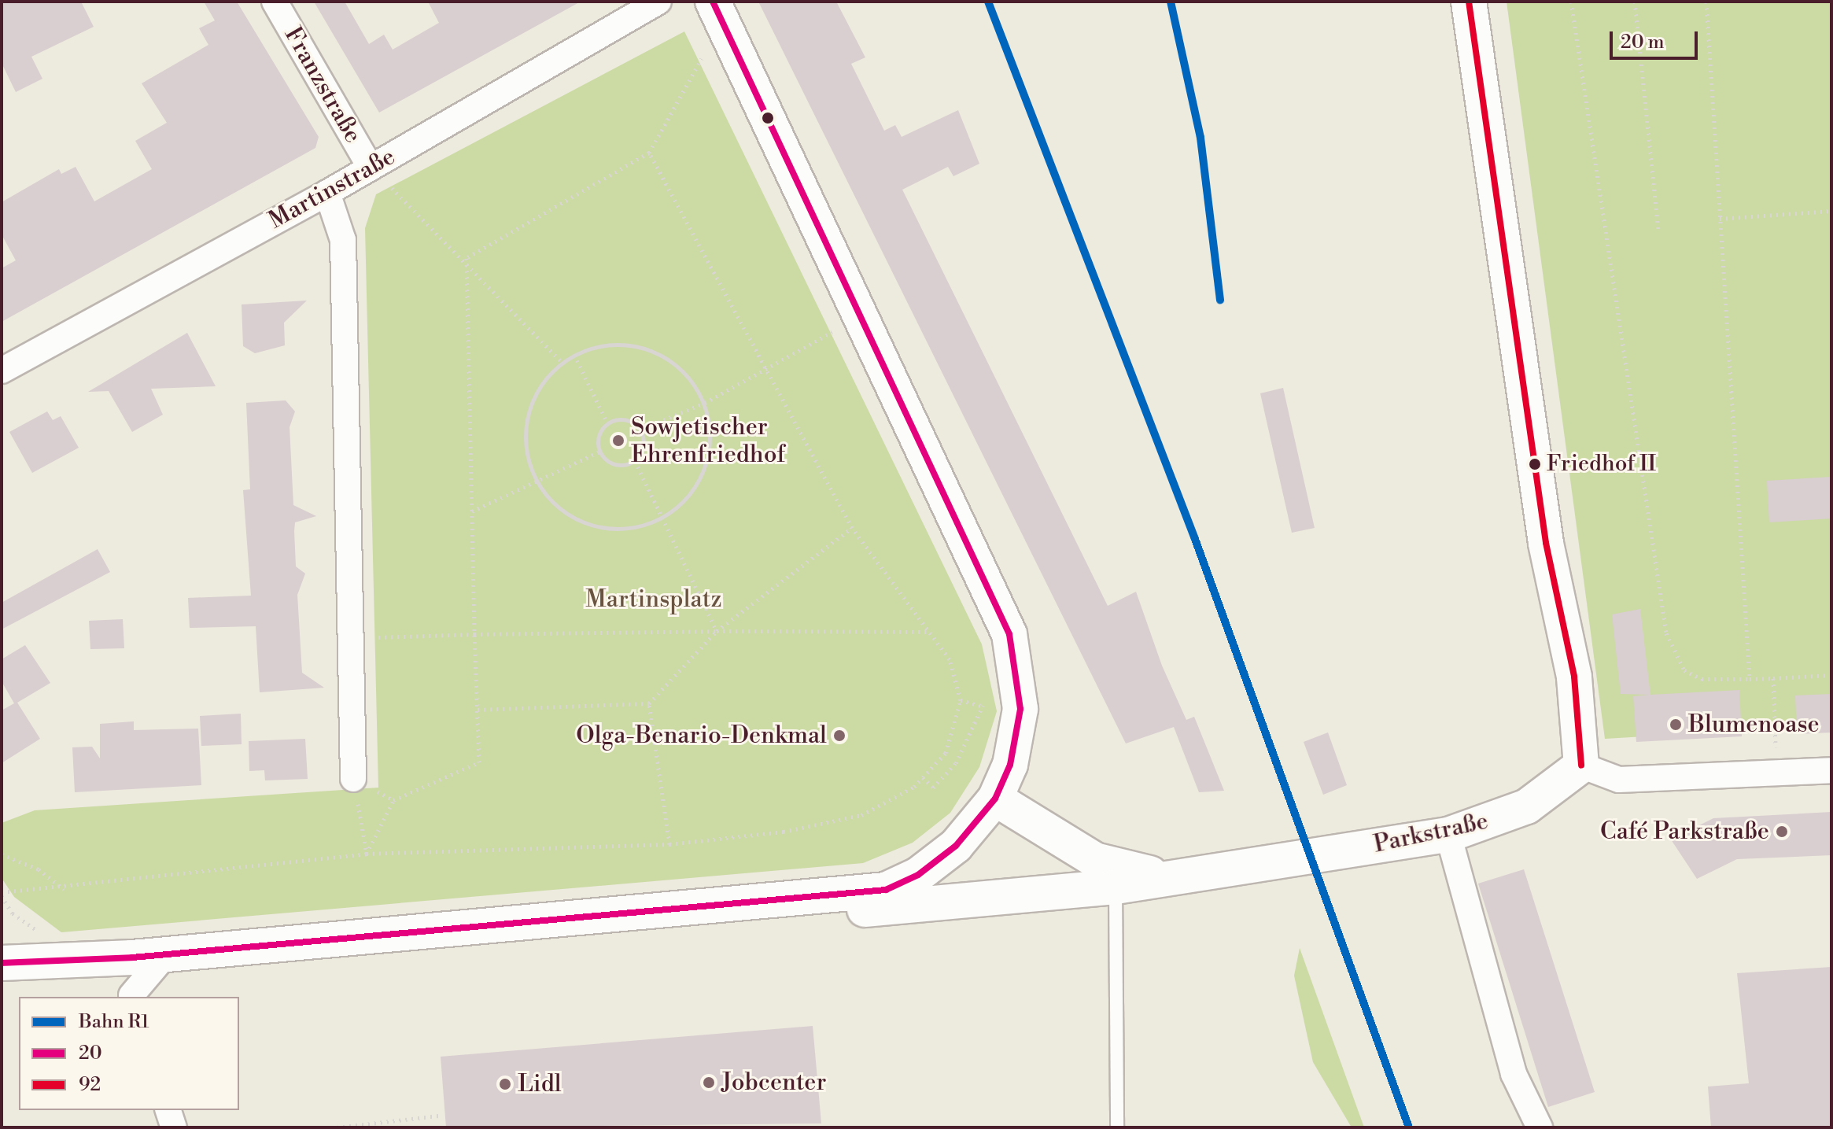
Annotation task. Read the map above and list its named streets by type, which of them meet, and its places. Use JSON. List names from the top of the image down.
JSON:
{
  "streets": {
    "street": ["Franzstraße", "Martinstraße", "Parkstraße"]
  },
  "crossings": [
    ["Franzstraße", "Martinstraße"]
  ],
  "parks": ["Martinsplatz"],
  "places": [
    "Sowjetischer Ehrenfriedhof",
    "Friedhof II",
    "Blumenoase",
    "Olga-Benario-Denkmal",
    "Café Parkstraße",
    "Jobcenter",
    "Lidl"
  ],
  "lines": ["rail line R1", "transit line 20", "transit line 92"],
  "legend": ["Bahn R1", "20", "92"],
  "scale_bar": "20 m"
}
